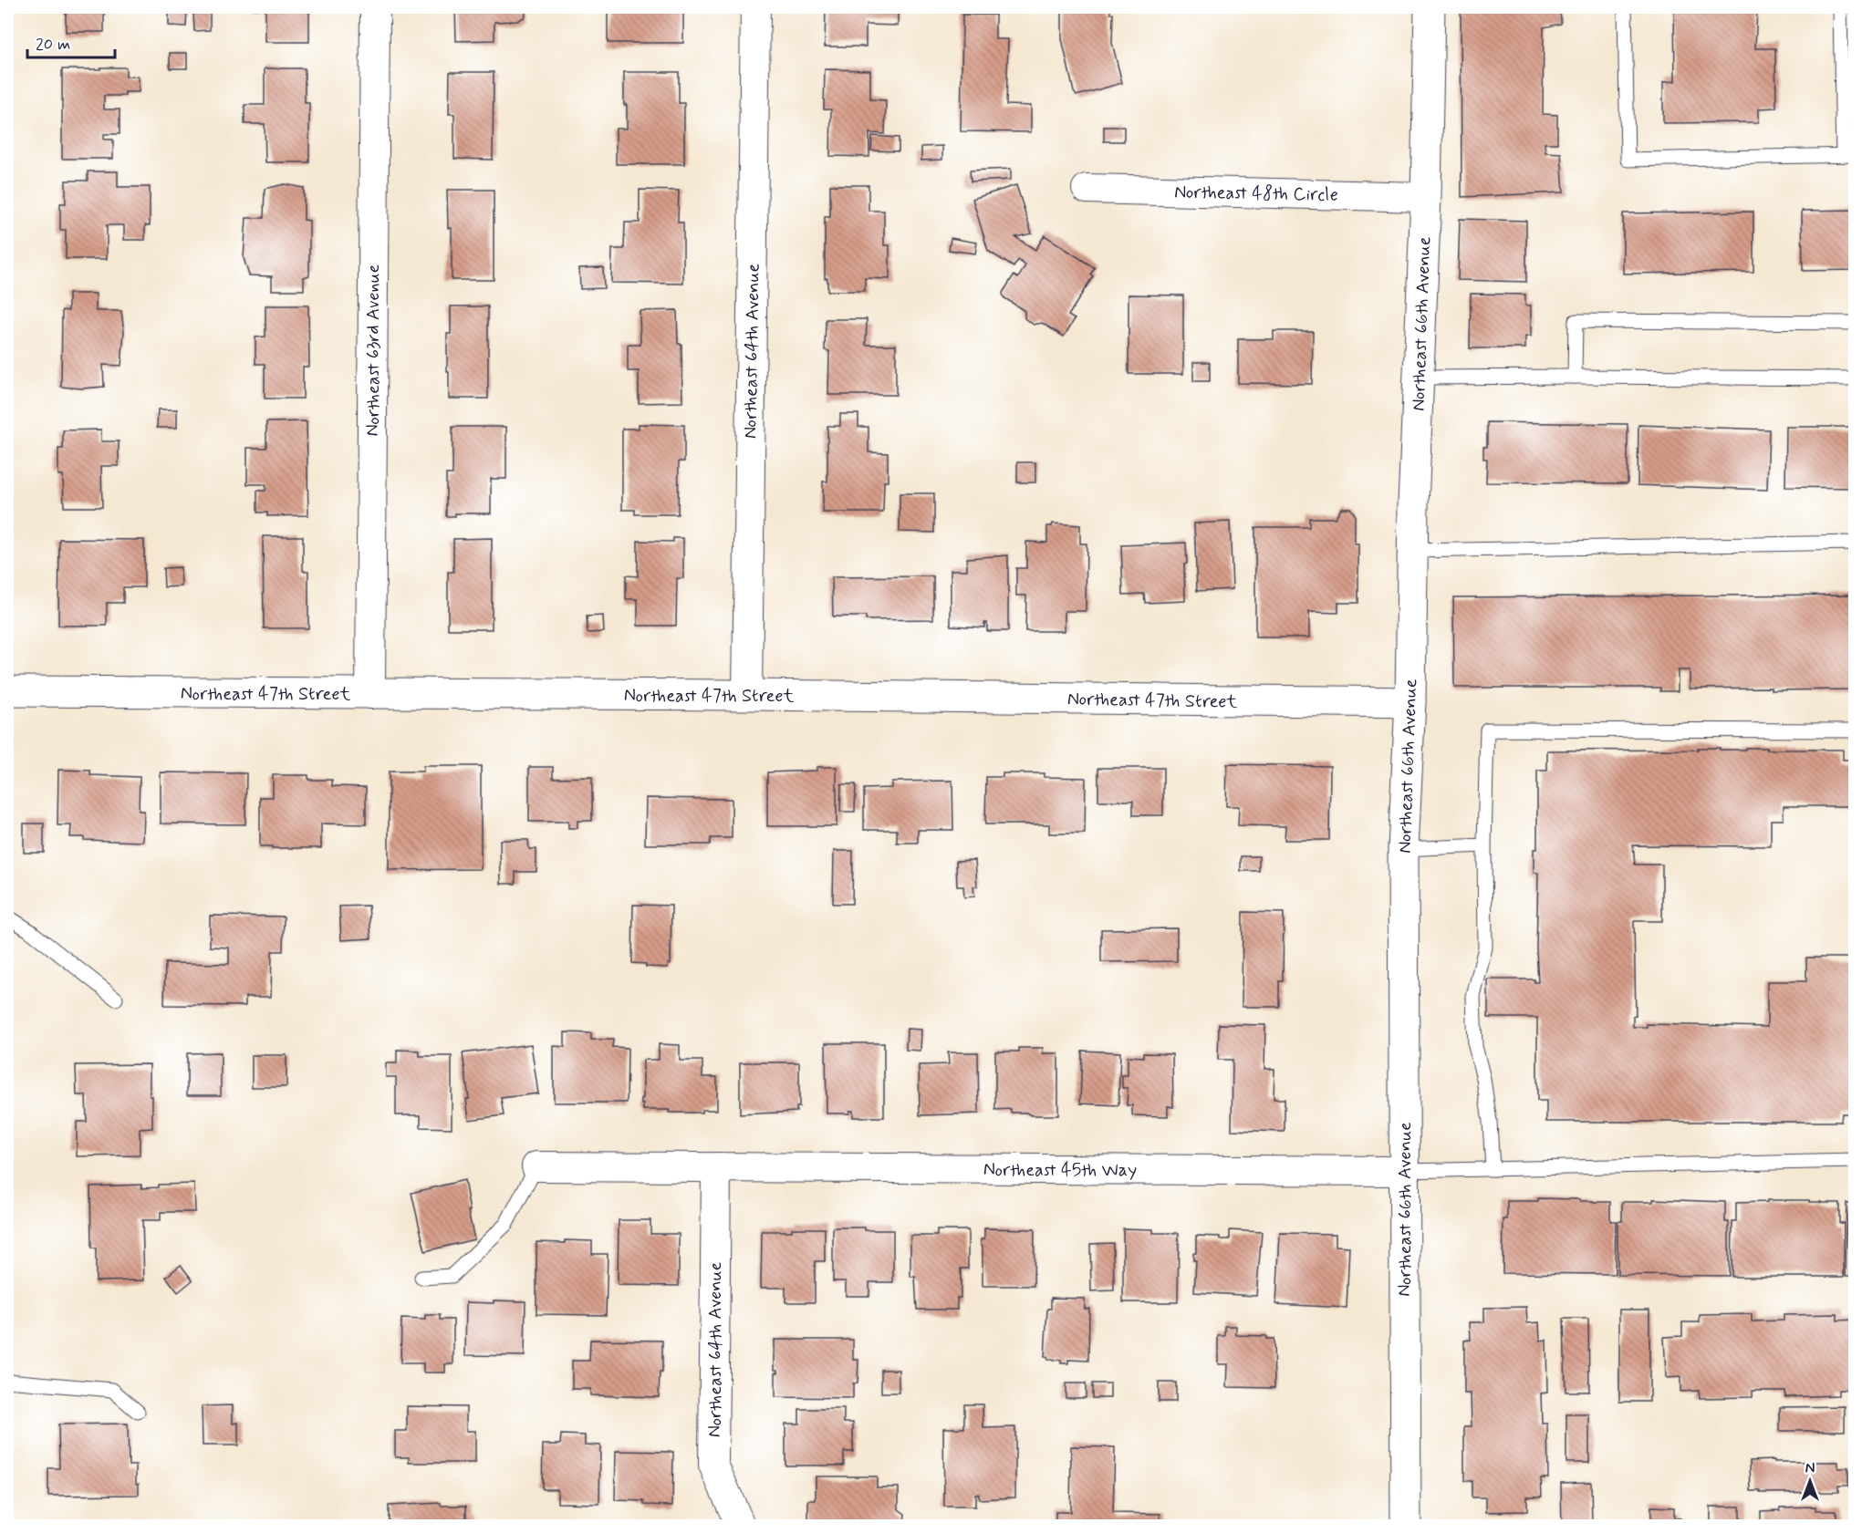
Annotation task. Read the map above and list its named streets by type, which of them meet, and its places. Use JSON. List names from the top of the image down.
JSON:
{
  "streets": {
    "street": [
      "Northeast 48th Circle",
      "Northeast 66th Avenue",
      "Northeast 63rd Avenue",
      "Northeast 64th Avenue",
      "Northeast 47th Street",
      "Northeast 45th Way"
    ]
  },
  "crossings": [
    ["Northeast 48th Circle", "Northeast 66th Avenue"],
    ["Northeast 66th Avenue", "Northeast 47th Street"],
    ["Northeast 66th Avenue", "Northeast 45th Way"],
    ["Northeast 63rd Avenue", "Northeast 47th Street"],
    ["Northeast 64th Avenue", "Northeast 47th Street"],
    ["Northeast 64th Avenue", "Northeast 45th Way"]
  ],
  "scale_bar": "20 m",
  "north": "top"
}
